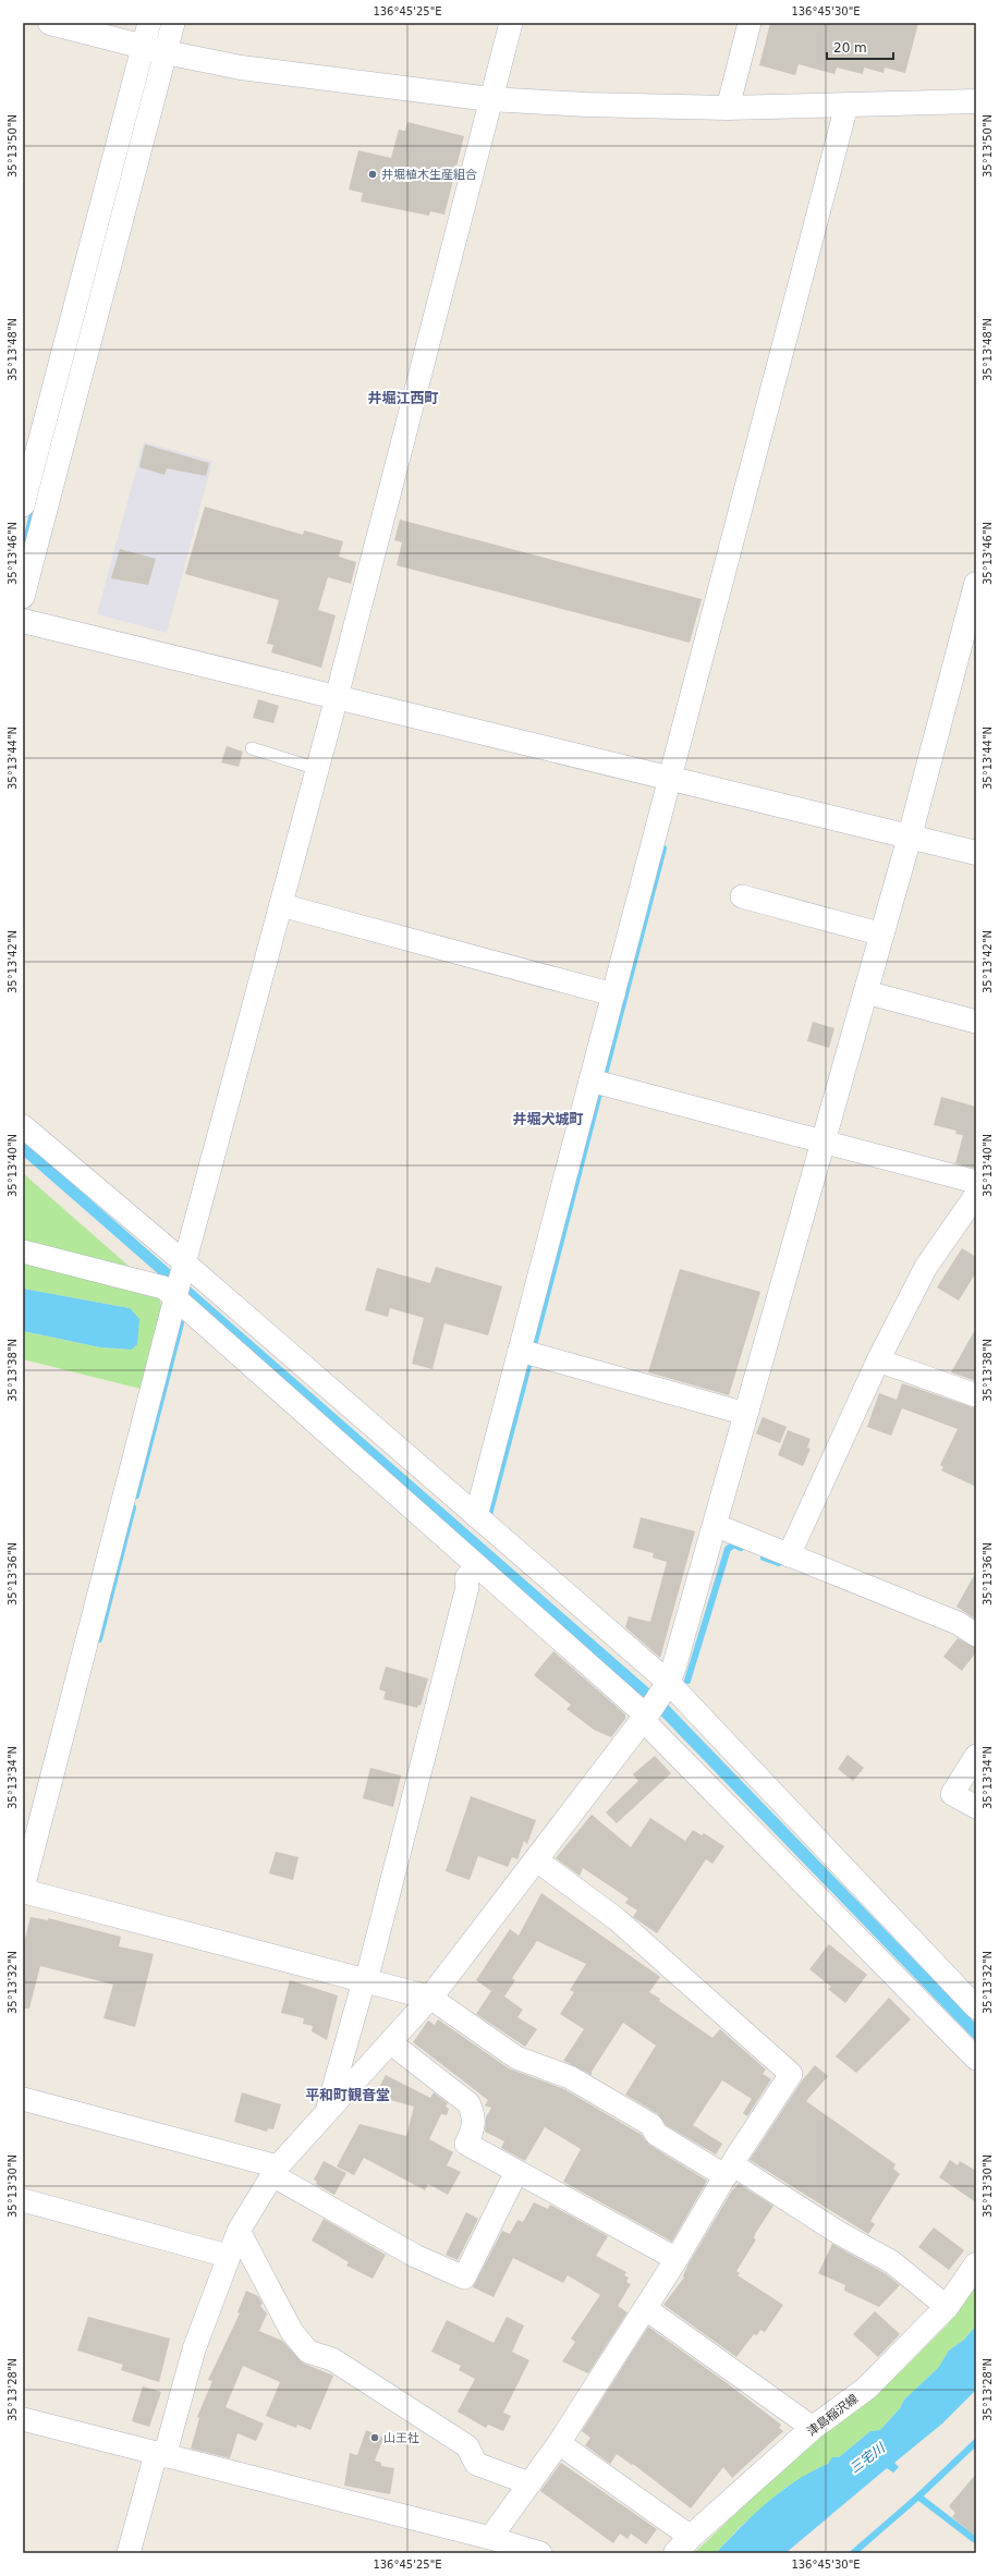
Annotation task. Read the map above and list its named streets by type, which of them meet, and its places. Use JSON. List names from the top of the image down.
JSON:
{
  "streets": {
    "street": ["津島稲沢線"]
  },
  "districts": ["井堀江西町", "井堀犬城町", "平和町観音堂"],
  "water": ["三宅川"],
  "places": ["井堀植木生産組合", "山王社"],
  "scale_bar": "20 m",
  "coordinates": [
    "136°45'25\"E",
    "136°45'30\"E",
    "35°13'50\"N",
    "35°13'48\"N",
    "35°13'46\"N",
    "35°13'44\"N",
    "35°13'42\"N",
    "35°13'40\"N",
    "35°13'38\"N",
    "35°13'36\"N",
    "35°13'34\"N",
    "35°13'32\"N",
    "35°13'30\"N",
    "35°13'28\"N"
  ]
}
